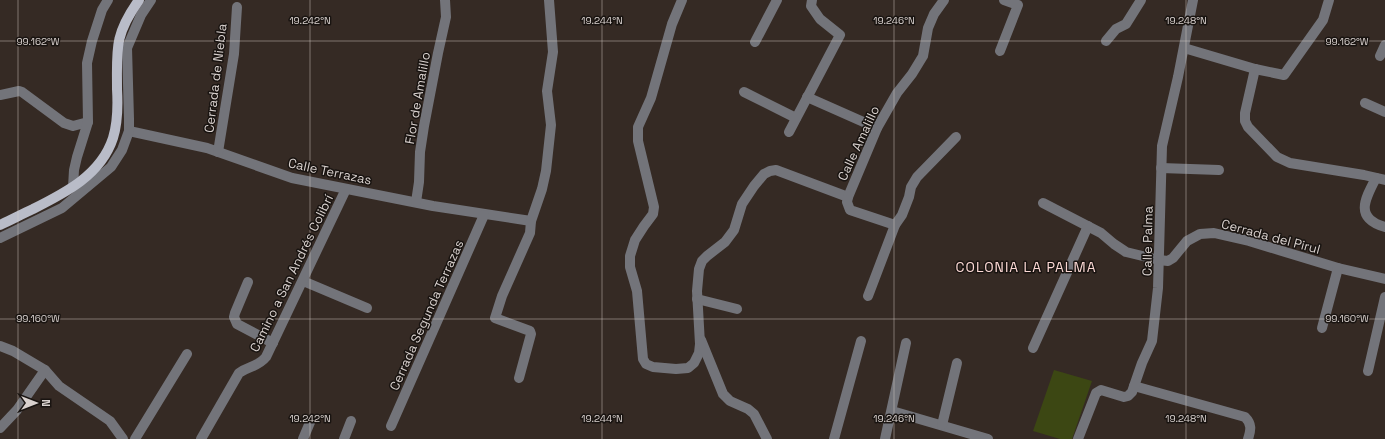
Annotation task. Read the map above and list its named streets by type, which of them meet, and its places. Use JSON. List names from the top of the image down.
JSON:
{
  "streets": {
    "street": [
      "Cerrada de Niebla",
      "Flor de Amalillo",
      "Calle Amalillo",
      "Calle Terrazas",
      "Cerrada del Pirul",
      "Calle Palma",
      "Camino a San Andrés Colibrí",
      "Cerrada Segunda Terrazas"
    ]
  },
  "crossings": [
    ["Cerrada de Niebla", "Calle Terrazas"],
    ["Flor de Amalillo", "Calle Terrazas"],
    ["Calle Terrazas", "Camino a San Andrés Colibrí"],
    ["Calle Terrazas", "Cerrada Segunda Terrazas"],
    ["Cerrada del Pirul", "Calle Palma"]
  ],
  "districts": ["COLONIA LA PALMA"],
  "north": "right",
  "coordinates": [
    "19.242°N",
    "19.244°N",
    "19.246°N",
    "19.248°N",
    "99.162°W",
    "99.160°W"
  ]
}
